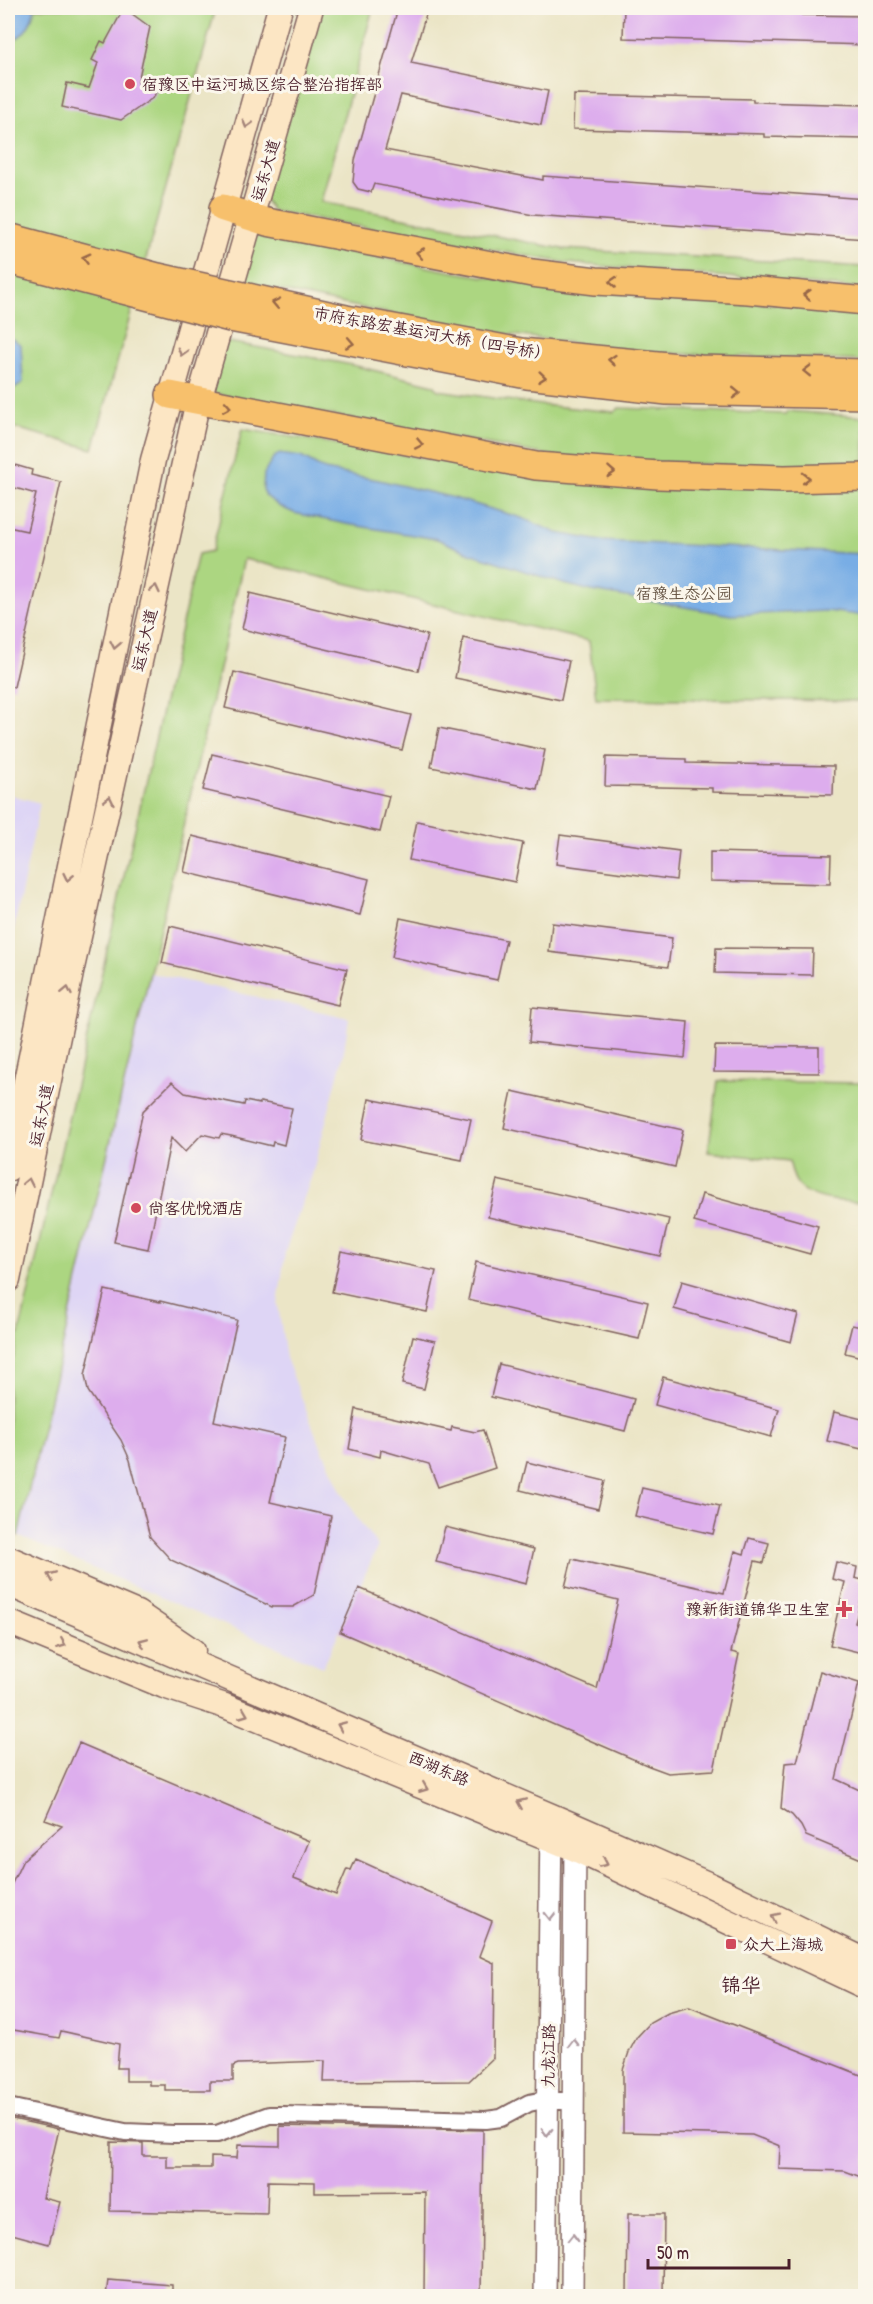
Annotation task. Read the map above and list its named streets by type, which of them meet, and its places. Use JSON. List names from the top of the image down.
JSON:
{
  "streets": {
    "main road": ["运东大道", "市府东路宏基运河大桥（四号桥）", "西湖东路"],
    "street": ["九龙江路"]
  },
  "crossings": [
    ["西湖东路", "九龙江路"]
  ],
  "districts": ["锦华"],
  "parks": ["宿豫生态公园"],
  "places": {
    "other": ["宿豫区中运河城区综合整治指挥部", "尚客优悦酒店"],
    "health": ["豫新街道锦华卫生室"],
    "transit": ["众大上海城"]
  },
  "scale_bar": "50 m"
}
